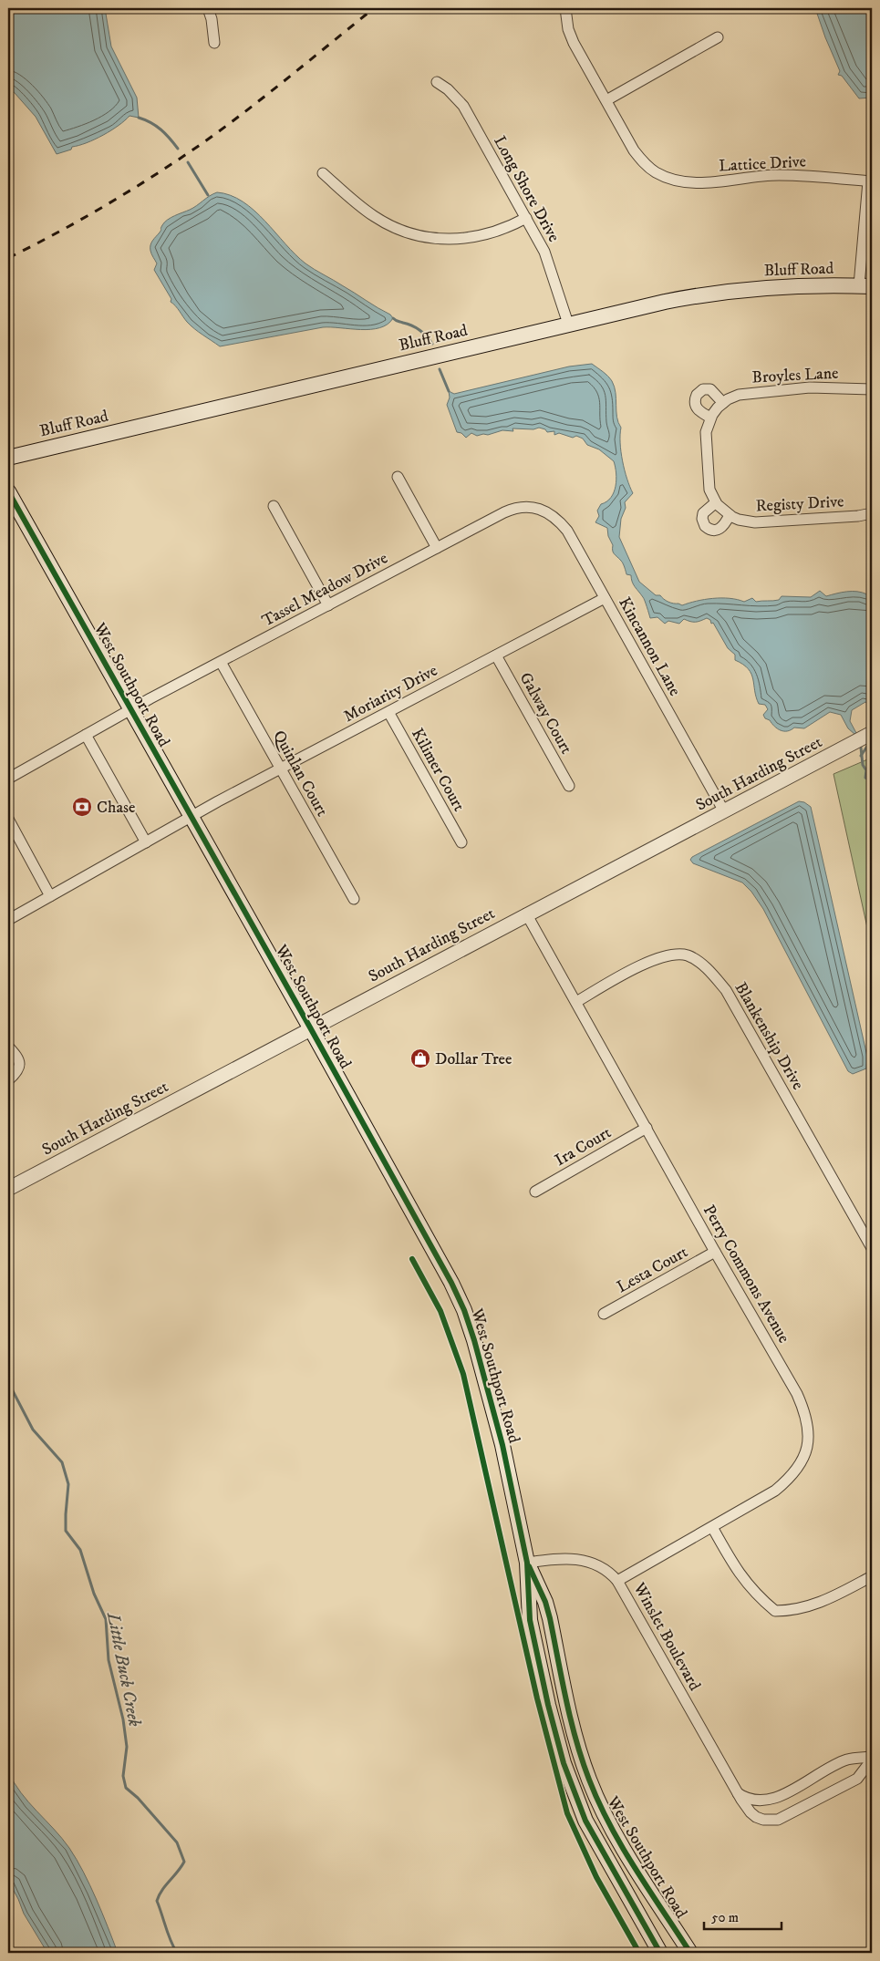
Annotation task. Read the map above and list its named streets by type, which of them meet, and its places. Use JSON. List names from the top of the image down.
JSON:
{
  "streets": {
    "main road": ["Bluff Road", "West Southport Road"],
    "street": [
      "Lattice Drive",
      "Long Shore Drive",
      "Broyles Lane",
      "Registy Drive",
      "Tassel Meadow Drive",
      "Kincannon Lane",
      "Moriarity Drive",
      "Galway Court",
      "Kilimer Court",
      "Quinlan Court",
      "South Harding Street",
      "Blankenship Drive",
      "Ira Court",
      "Lesta Court",
      "Perry Commons Avenue",
      "Winslet Boulevard"
    ]
  },
  "crossings": [
    ["Long Shore Drive", "Bluff Road"],
    ["Broyles Lane", "Registy Drive"],
    ["Tassel Meadow Drive", "Kincannon Lane"],
    ["Tassel Meadow Drive", "West Southport Road"],
    ["Tassel Meadow Drive", "Quinlan Court"],
    ["Kincannon Lane", "Moriarity Drive"],
    ["Kincannon Lane", "South Harding Street"],
    ["West Southport Road", "Moriarity Drive"],
    ["West Southport Road", "South Harding Street"],
    ["West Southport Road", "Winslet Boulevard"],
    ["Moriarity Drive", "Galway Court"],
    ["Moriarity Drive", "Kilimer Court"],
    ["Moriarity Drive", "Quinlan Court"],
    ["South Harding Street", "Perry Commons Avenue"],
    ["Blankenship Drive", "Perry Commons Avenue"],
    ["Ira Court", "Perry Commons Avenue"],
    ["Lesta Court", "Perry Commons Avenue"],
    ["Perry Commons Avenue", "Winslet Boulevard"]
  ],
  "water": ["Little Buck Creek"],
  "places": {
    "bank": ["Chase"],
    "shop": ["Dollar Tree"]
  },
  "scale_bar": "50 m"
}
